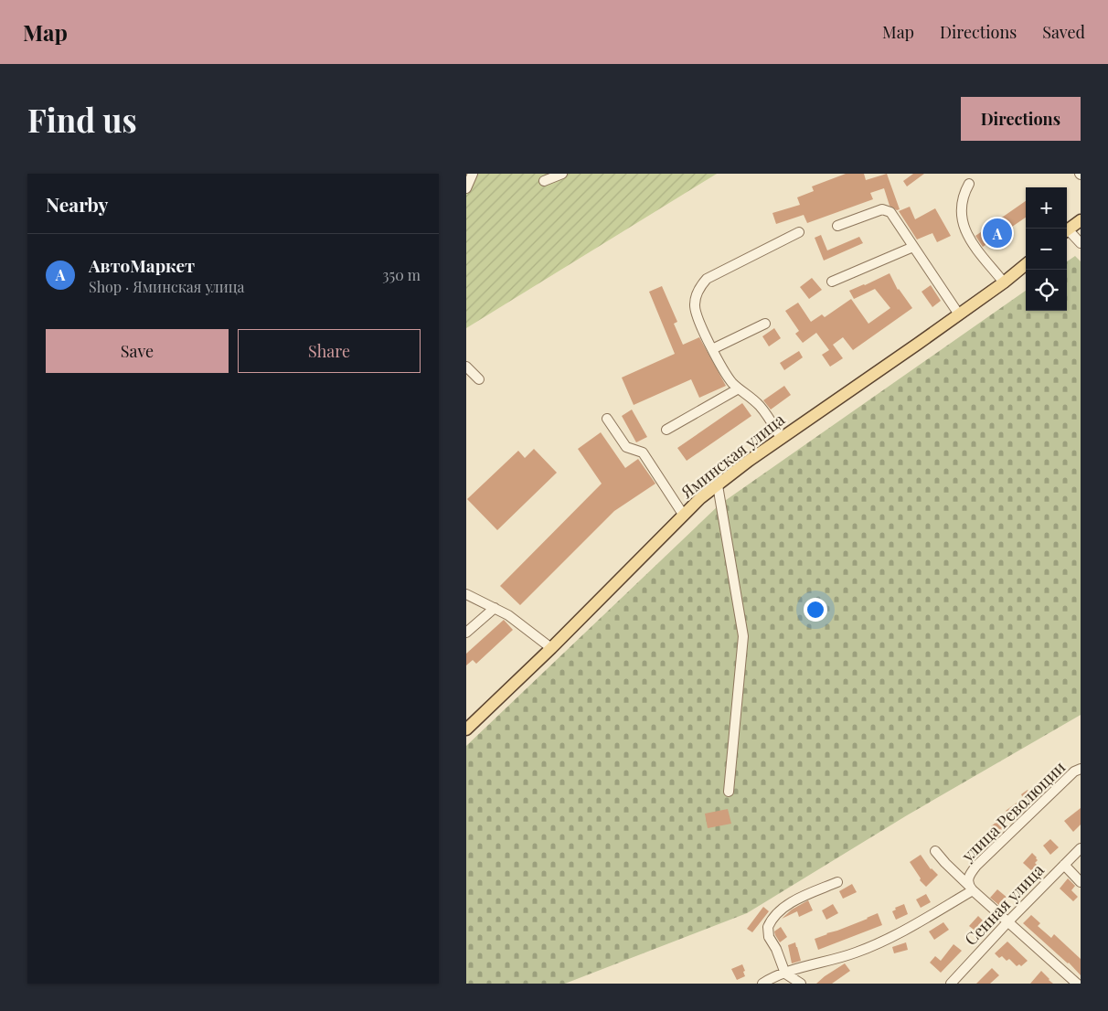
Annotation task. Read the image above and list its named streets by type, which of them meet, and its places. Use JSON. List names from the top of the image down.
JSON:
{
  "streets": {
    "main road": ["Яминская улица"],
    "street": ["улица Революции", "Сенная улица"]
  },
  "page": {
    "header": "Map",
    "nav": ["Map", "Directions", "Saved"],
    "buttons": [
      "Directions",
      ["Save", "Share"]
    ],
    "title": "Find us",
    "heading": "Nearby",
    "map_buttons": ["+", "−"],
    "pins": "A",
    "list": [
      {
        "mark": "A",
        "name": "АвтоМаркет",
        "note": "Shop · Яминская улица",
        "value": "350 m"
      }
    ]
  }
}
